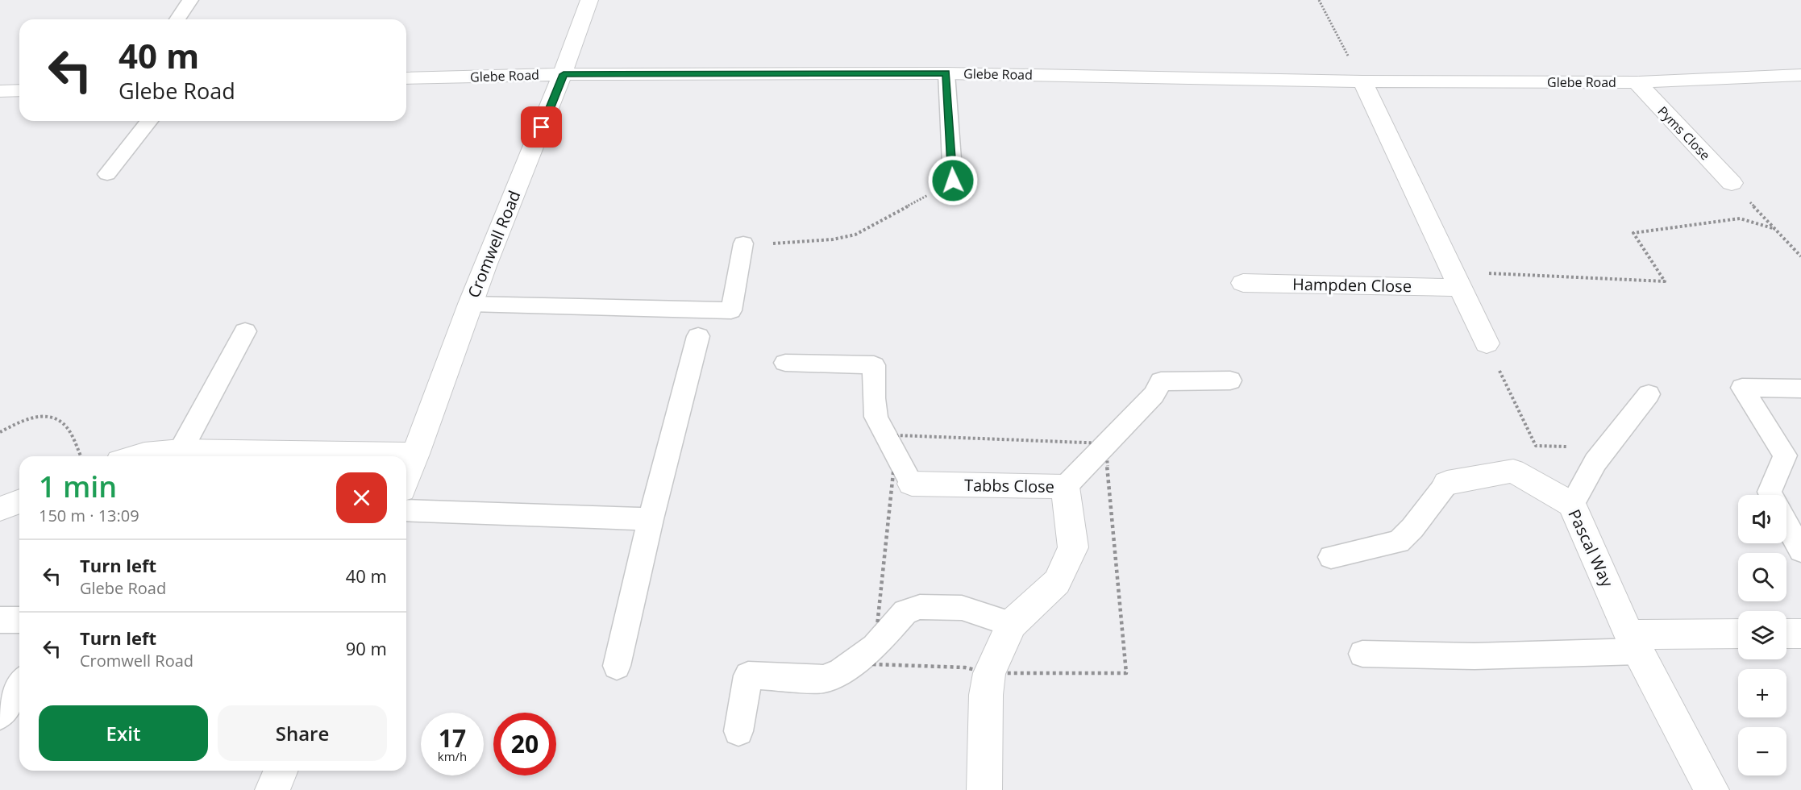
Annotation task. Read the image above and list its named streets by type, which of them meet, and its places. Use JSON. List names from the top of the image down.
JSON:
{
  "streets": {
    "street": [
      "Glebe Road",
      "Pyms Close",
      "Cromwell Road",
      "Hampden Close",
      "Tabbs Close",
      "Pascal Way"
    ]
  },
  "crossings": [
    ["Glebe Road", "Pyms Close"],
    ["Glebe Road", "Cromwell Road"]
  ],
  "page": {
    "turn": ["40 m", "Glebe Road"],
    "heading": ["1 min", "150 m · 13:09"],
    "map_buttons": ["+", "−"],
    "list": [
      {
        "name": "Turn left",
        "note": "Glebe Road",
        "value": "40 m"
      },
      {
        "name": "Turn left",
        "note": "Cromwell Road",
        "value": "90 m"
      }
    ],
    "buttons": ["Exit", "Share"],
    "speed": "17 km/h",
    "limit": "20"
  }
}
